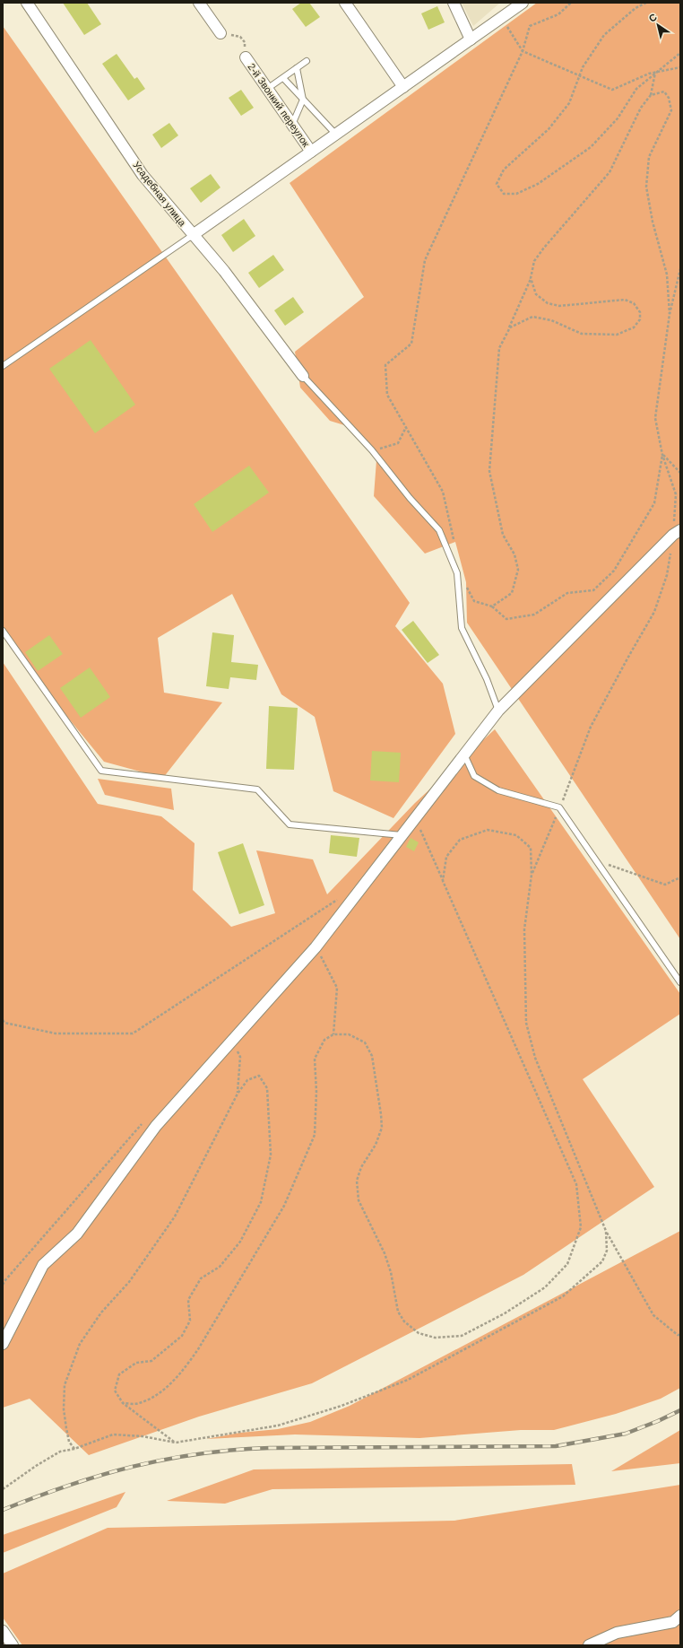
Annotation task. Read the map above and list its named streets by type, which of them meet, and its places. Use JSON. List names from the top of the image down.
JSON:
{
  "streets": {
    "street": ["2-й Звонкий переулок", "Усадебная улица"]
  },
  "north": "top left"
}
